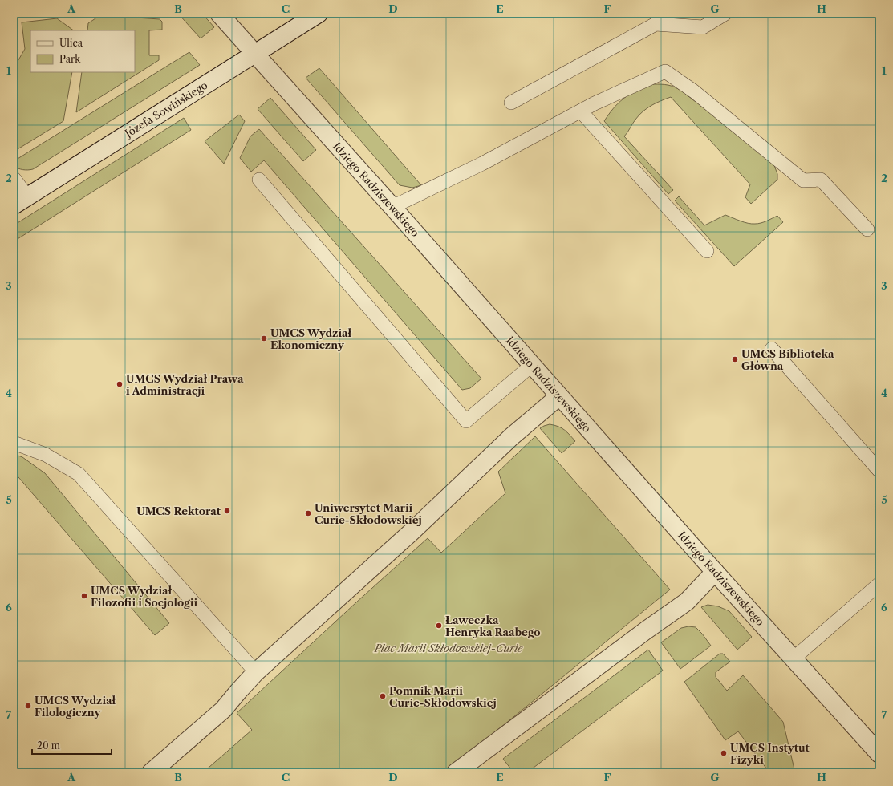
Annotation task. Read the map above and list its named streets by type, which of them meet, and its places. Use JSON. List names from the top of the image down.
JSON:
{
  "streets": {
    "street": ["Józefa Sowińskiego", "Idziego Radziszewskiego"]
  },
  "crossings": [
    ["Józefa Sowińskiego", "Idziego Radziszewskiego"]
  ],
  "parks": ["Plac Marii Skłodowskiej-Curie"],
  "places": [
    "UMCS Wydział Ekonomiczny",
    "UMCS Biblioteka Główna",
    "UMCS Wydział Prawa i Administracji",
    "UMCS Rektorat",
    "Uniwersytet Marii Curie-Skłodowskiej",
    "UMCS Wydział Filozofii i Socjologii",
    "Ławeczka Henryka Raabego",
    "Pomnik Marii Curie-Skłodowskiej",
    "UMCS Wydział Filologiczny",
    "UMCS Instytut Fizyki"
  ],
  "legend": ["Ulica", "Park"],
  "scale_bar": "20 m",
  "grid": {
    "columns": [
      "A",
      "B",
      "C",
      "D",
      "E",
      "F",
      "G",
      "H"
    ],
    "rows": [
      "1",
      "2",
      "3",
      "4",
      "5",
      "6",
      "7"
    ]
  }
}
